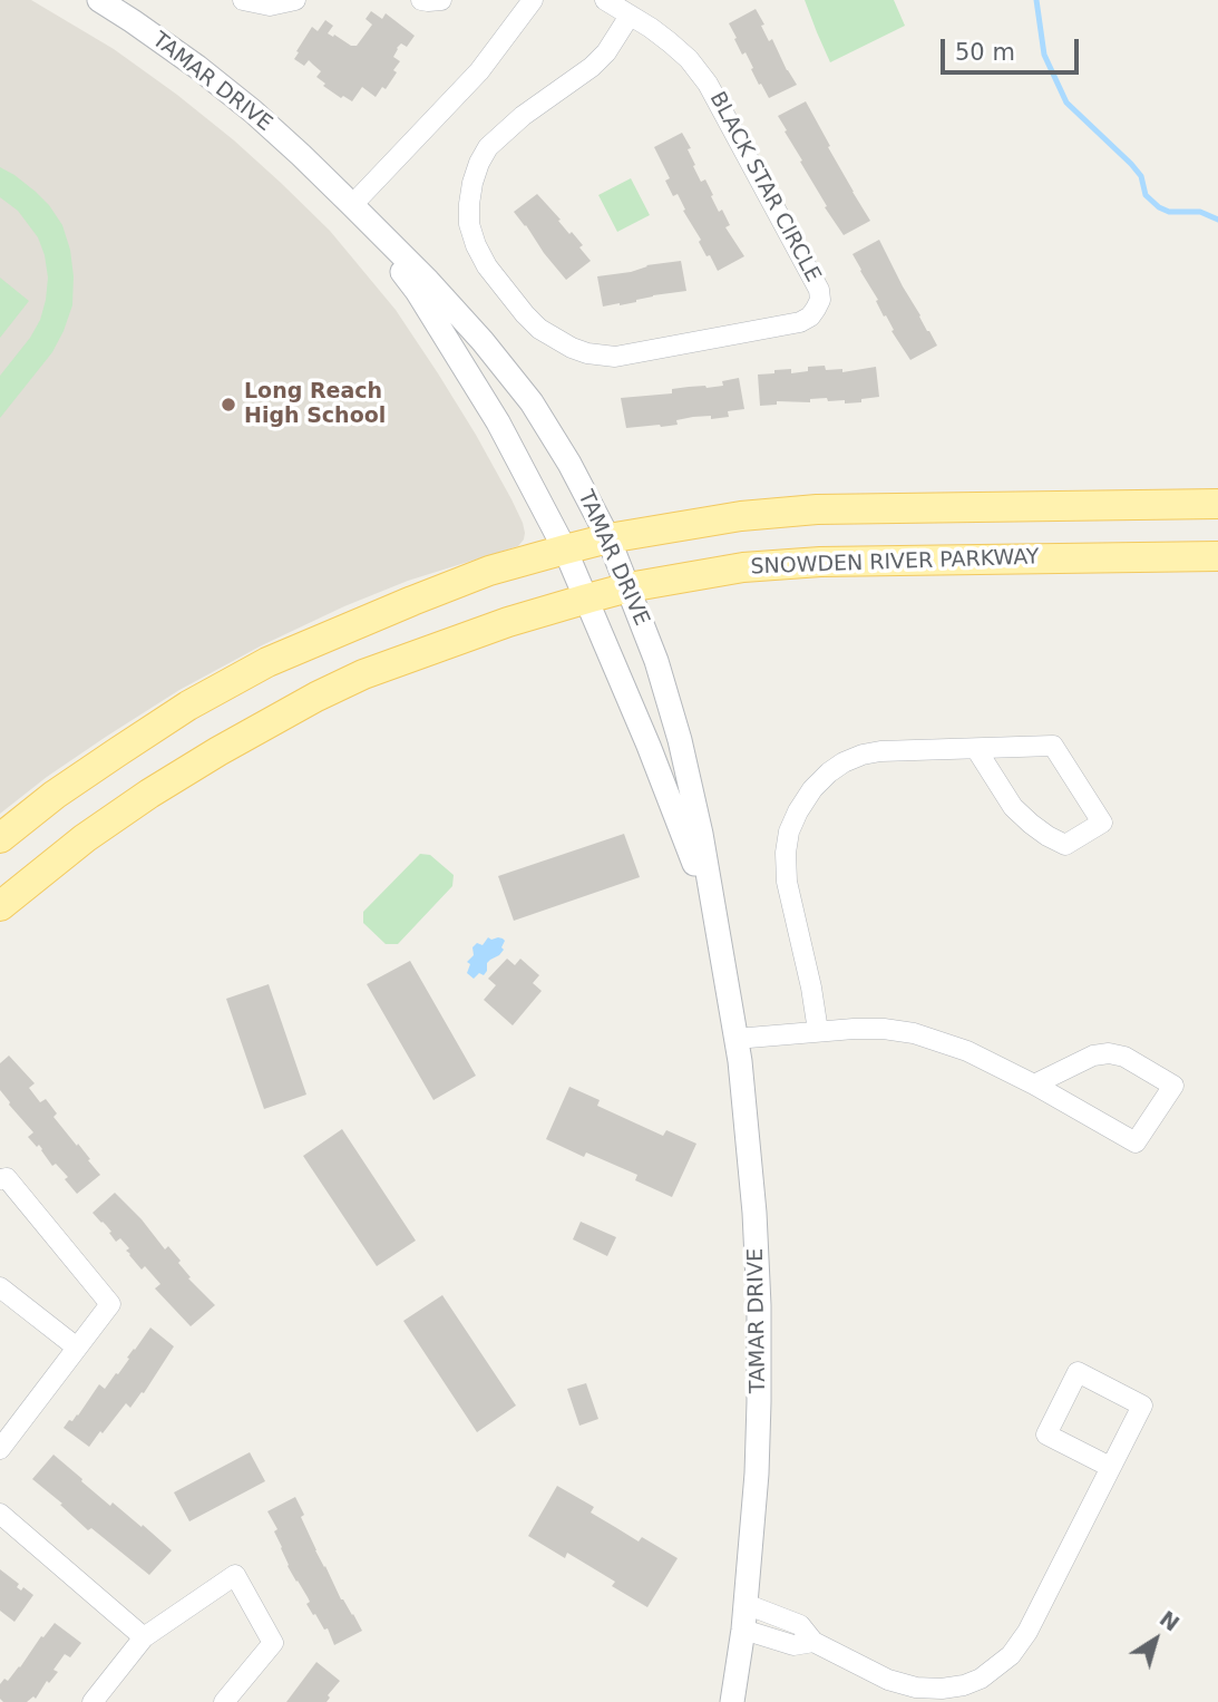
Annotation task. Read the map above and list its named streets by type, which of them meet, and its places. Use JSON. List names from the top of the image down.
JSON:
{
  "streets": {
    "main road": ["SNOWDEN RIVER PARKWAY"],
    "street": ["TAMAR DRIVE", "BLACK STAR CIRCLE"]
  },
  "crossings": [
    ["TAMAR DRIVE", "SNOWDEN RIVER PARKWAY"]
  ],
  "places": ["Long Reach High School"],
  "scale_bar": "50 m",
  "north": "top right"
}
